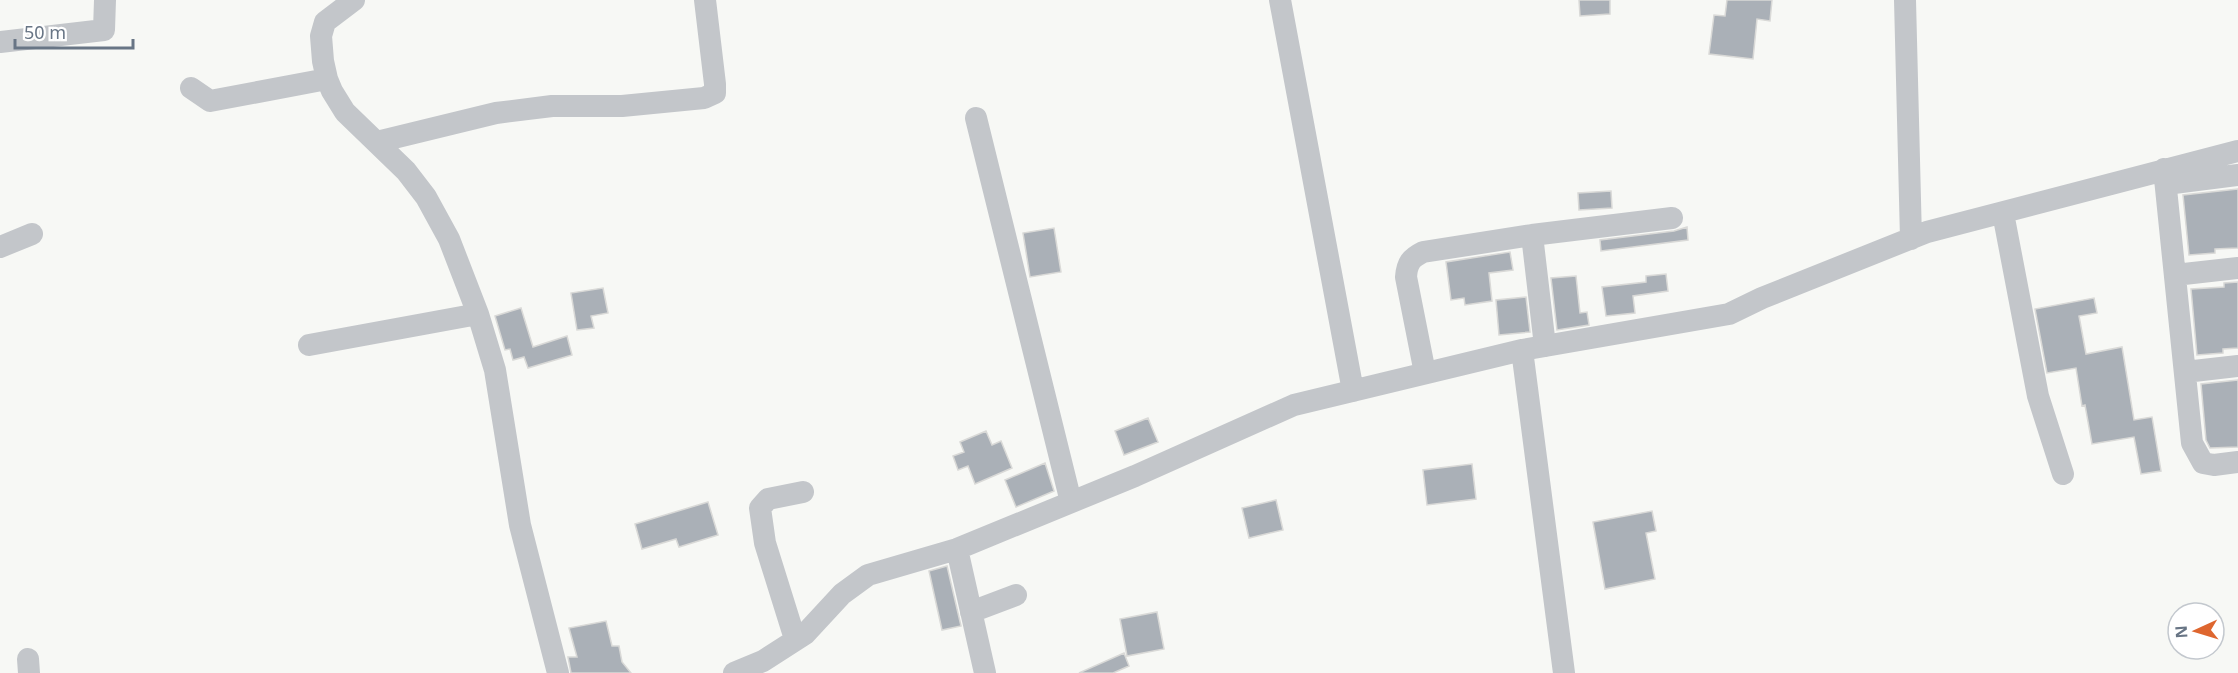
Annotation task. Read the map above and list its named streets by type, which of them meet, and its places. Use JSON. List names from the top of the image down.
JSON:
{
  "scale_bar": "50 m",
  "north": "left"
}
